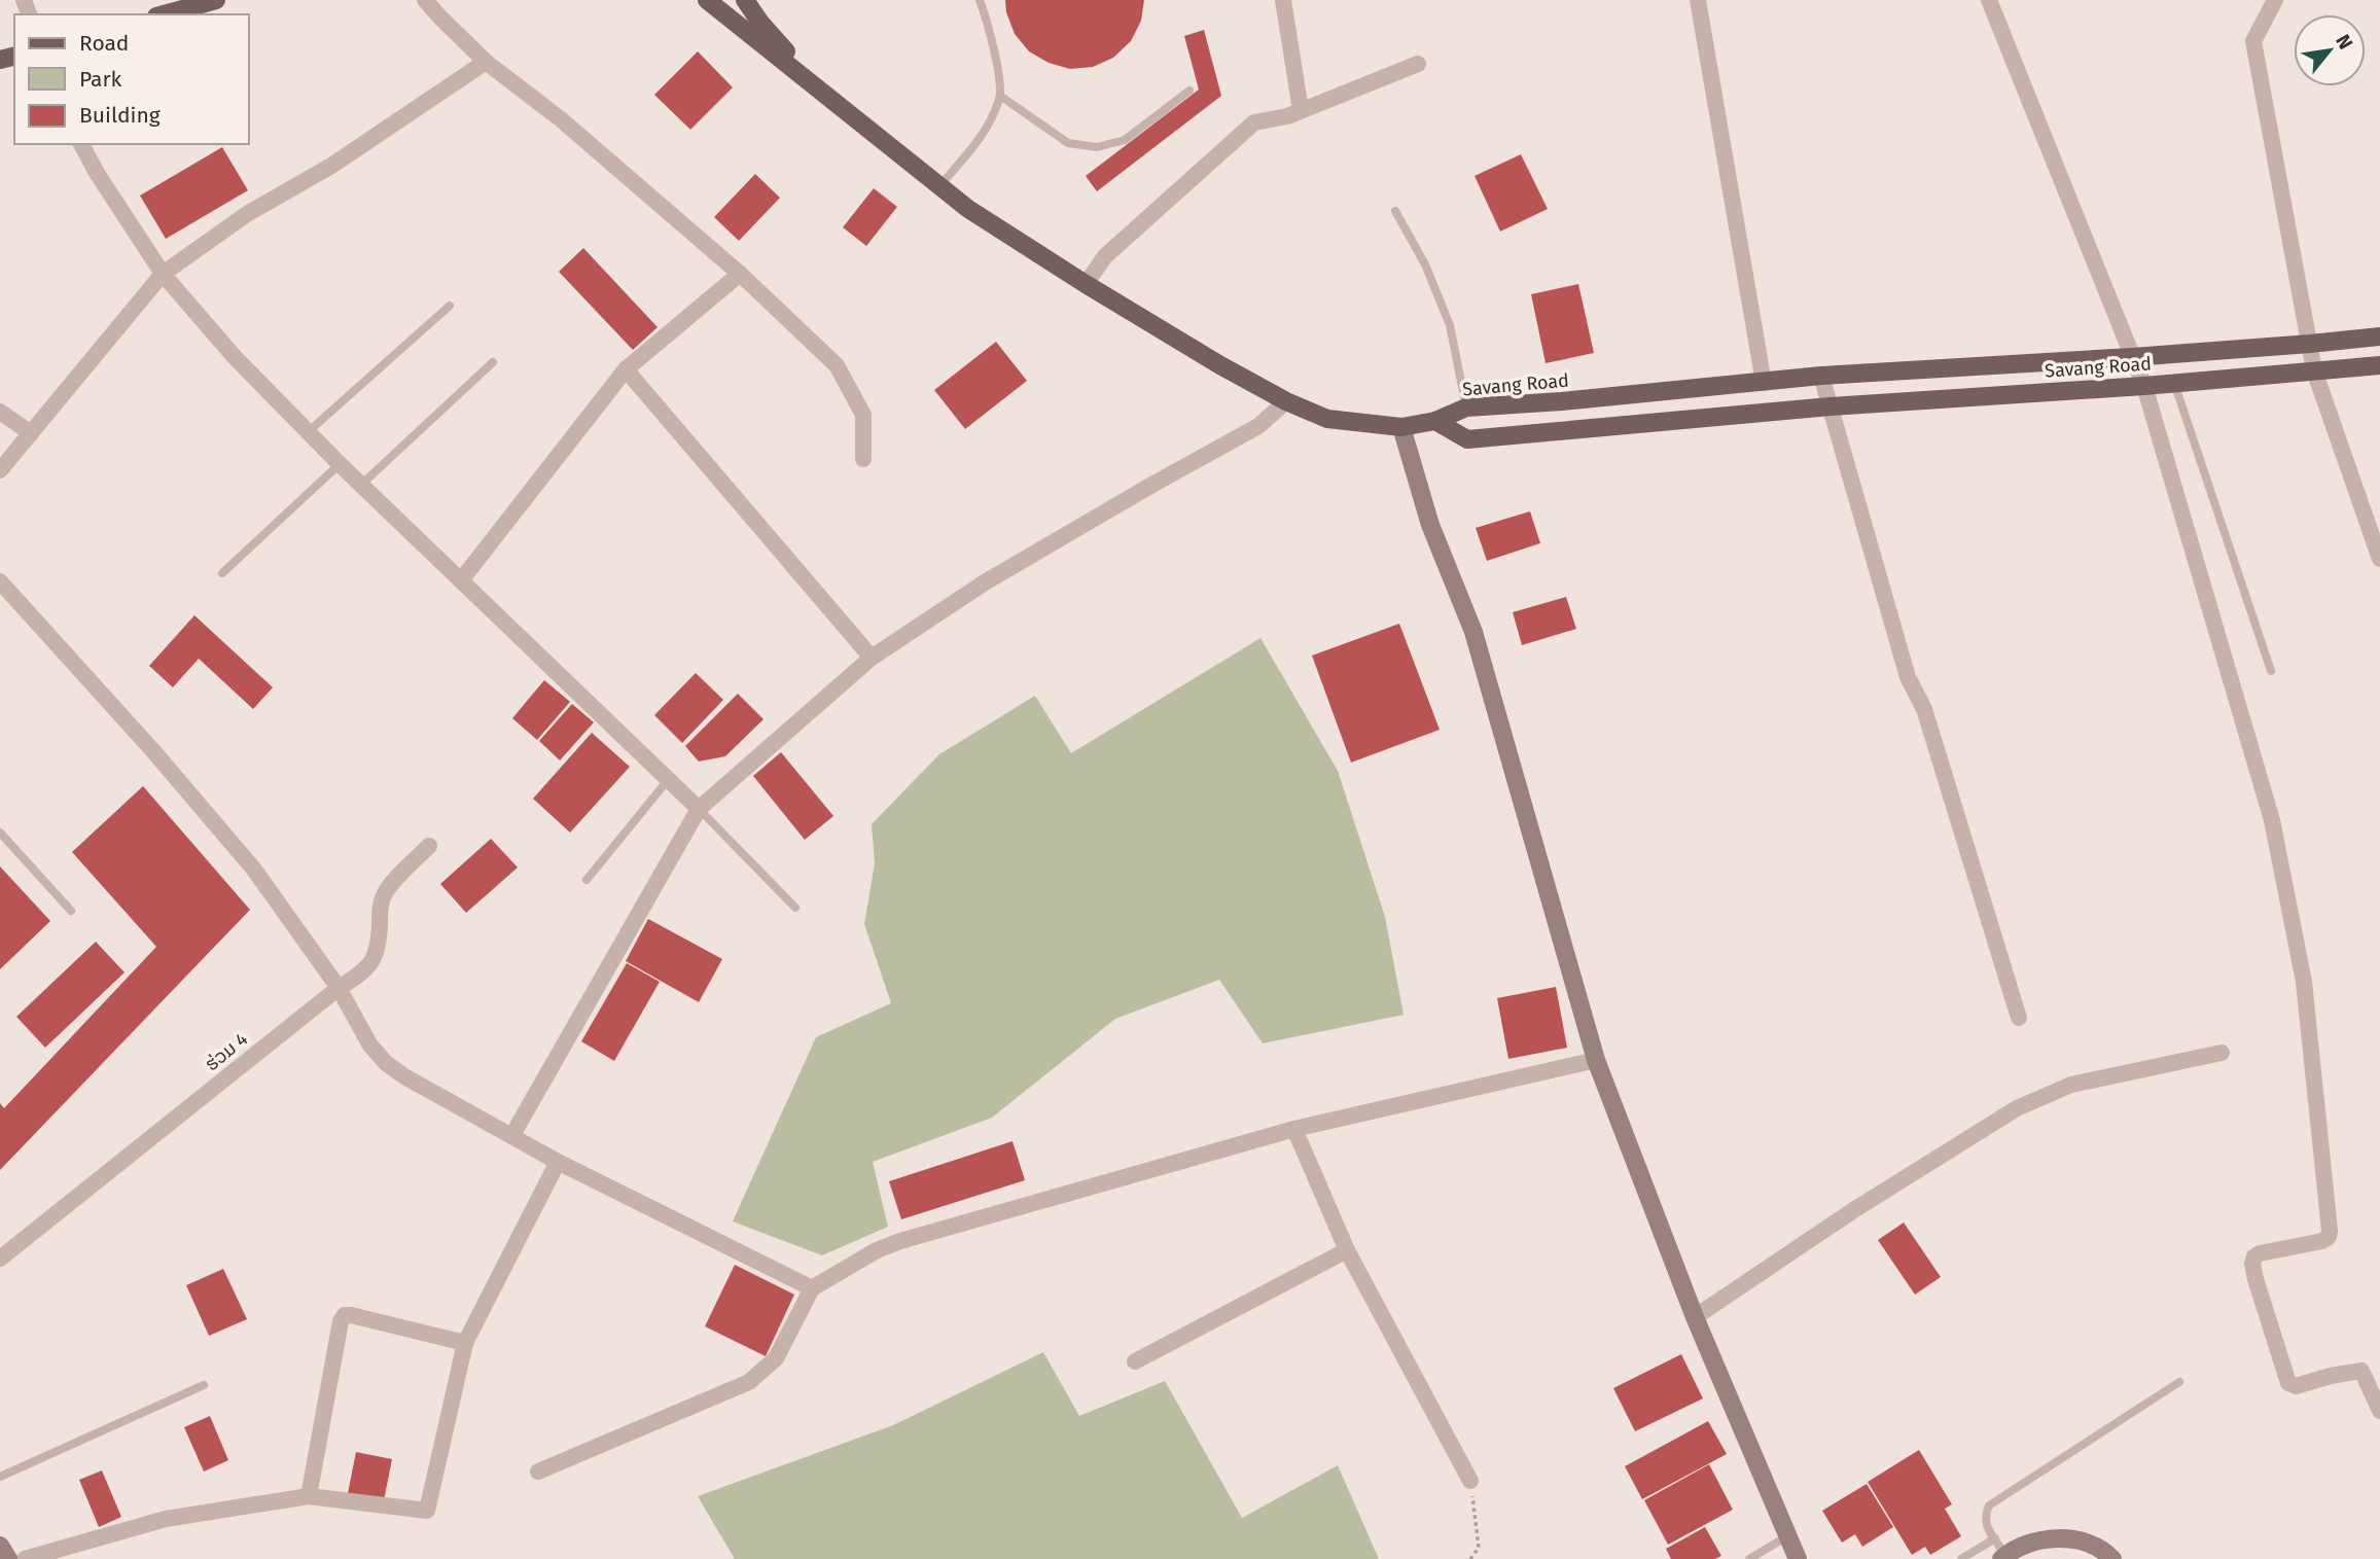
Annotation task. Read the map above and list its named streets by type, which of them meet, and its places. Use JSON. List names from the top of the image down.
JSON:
{
  "streets": {
    "main road": ["Savang Road"],
    "street": ["ຮ່ວມ 4"]
  },
  "legend": ["Road", "Park", "Building"],
  "north": "top right"
}
